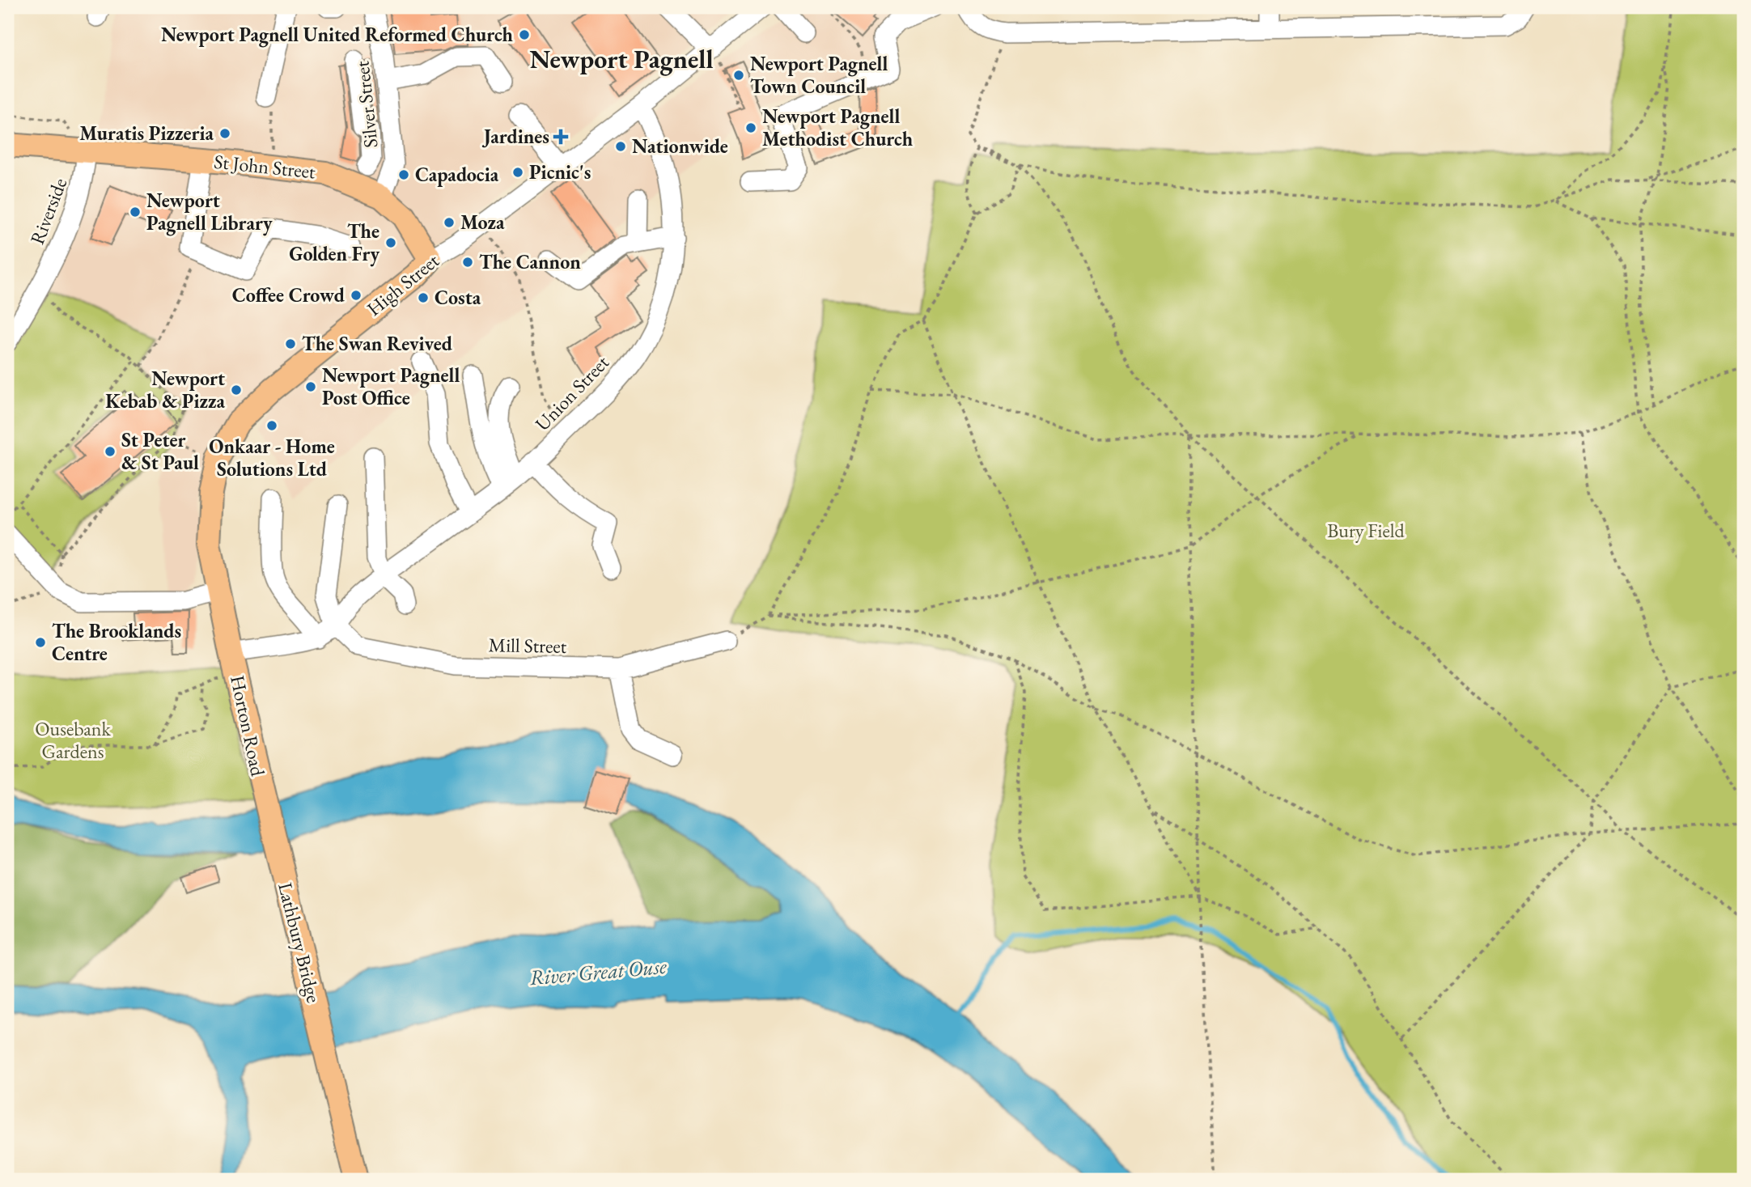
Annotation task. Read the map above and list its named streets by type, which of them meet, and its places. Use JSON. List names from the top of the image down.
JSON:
{
  "streets": {
    "main road": [
      "St John Street",
      "High Street",
      "Horton Road",
      "Lathbury Bridge"
    ],
    "street": [
      "Silver Street",
      "Riverside",
      "Union Street",
      "Mill Street"
    ]
  },
  "crossings": [
    ["Silver Street", "St John Street"],
    ["St John Street", "Riverside"],
    ["St John Street", "High Street"],
    ["High Street", "Union Street"],
    ["High Street", "Horton Road"],
    ["Union Street", "Mill Street"],
    ["Horton Road", "Lathbury Bridge"]
  ],
  "districts": ["Newport Pagnell"],
  "water": ["River Great Ouse"],
  "parks": ["Bury Field", "Ousebank Gardens"],
  "places": {
    "other": [
      "Newport Pagnell United Reformed Church",
      "Newport Pagnell Town Council",
      "Newport Pagnell Methodist Church",
      "Muratis Pizzeria",
      "Nationwide",
      "Picnic's",
      "Capadocia",
      "Newport Pagnell Library",
      "Moza",
      "The Golden Fry",
      "The Cannon",
      "Coffee Crowd",
      "Costa",
      "The Swan Revived",
      "Newport Pagnell Post Office",
      "Newport Kebab & Pizza",
      "Onkaar - Home Solutions Ltd",
      "St Peter & St Paul",
      "The Brooklands Centre"
    ],
    "health": ["Jardines"]
  }
}
